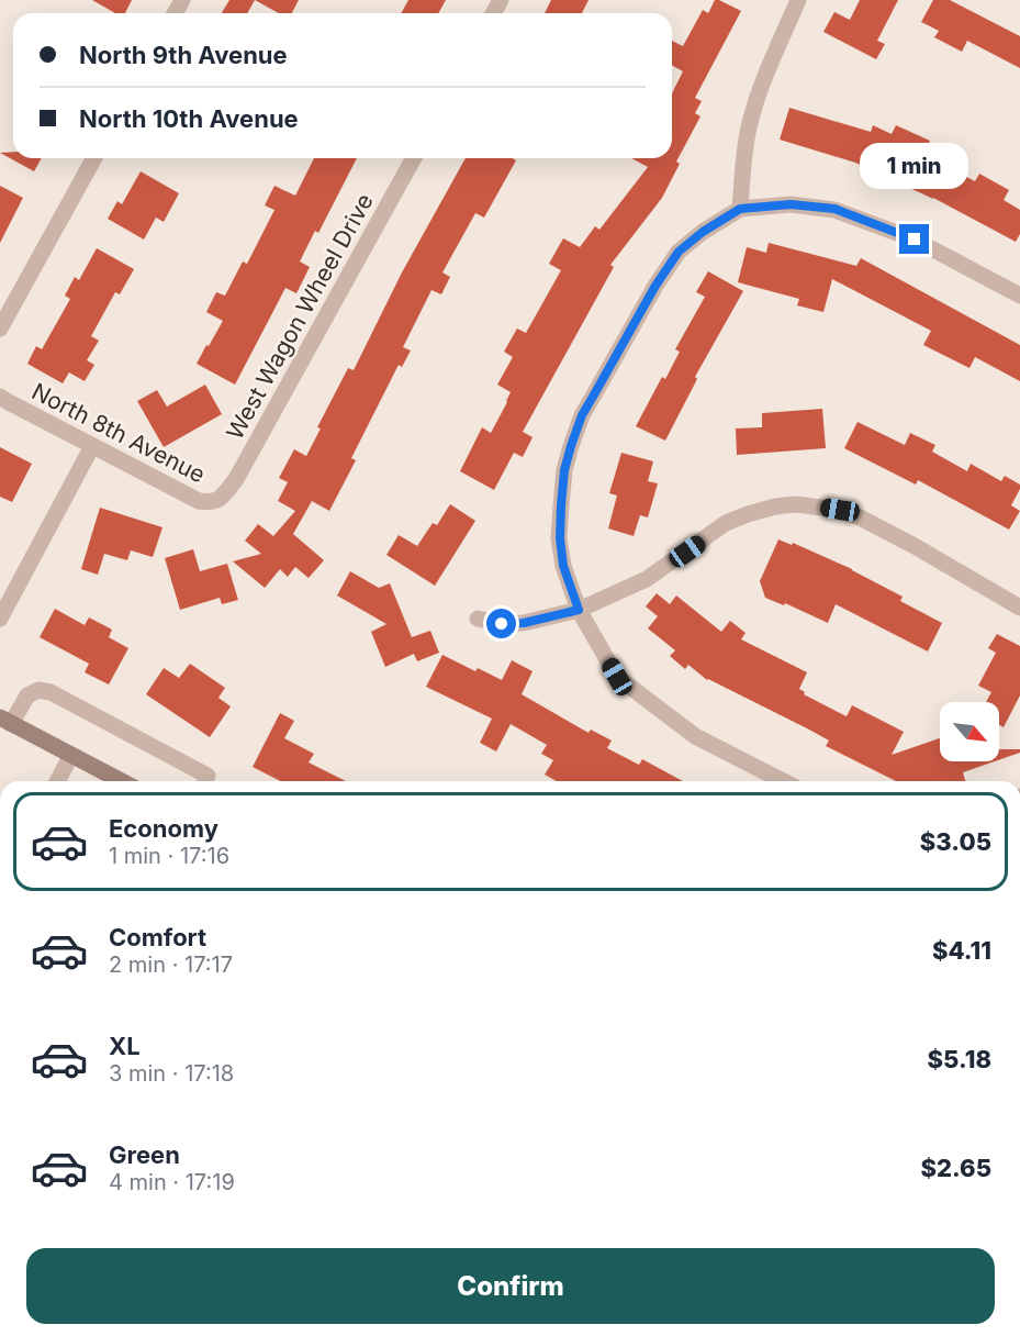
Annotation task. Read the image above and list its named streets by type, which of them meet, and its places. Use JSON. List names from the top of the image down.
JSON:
{
  "streets": {
    "street": ["West Wagon Wheel Drive", "North 8th Avenue"]
  },
  "crossings": [
    ["West Wagon Wheel Drive", "North 8th Avenue"]
  ],
  "north": "bottom right",
  "page": {
    "banner": ["North 9th Avenue", "North 10th Avenue"],
    "bubble": "1 min",
    "list": [
      {
        "name": "Economy",
        "note": "1 min · 17:16",
        "value": "$3.05"
      },
      {
        "name": "Comfort",
        "note": "2 min · 17:17",
        "value": "$4.11"
      },
      {
        "name": "XL",
        "note": "3 min · 17:18",
        "value": "$5.18"
      },
      {
        "name": "Green",
        "note": "4 min · 17:19",
        "value": "$2.65"
      }
    ],
    "buttons": "Confirm"
  }
}
